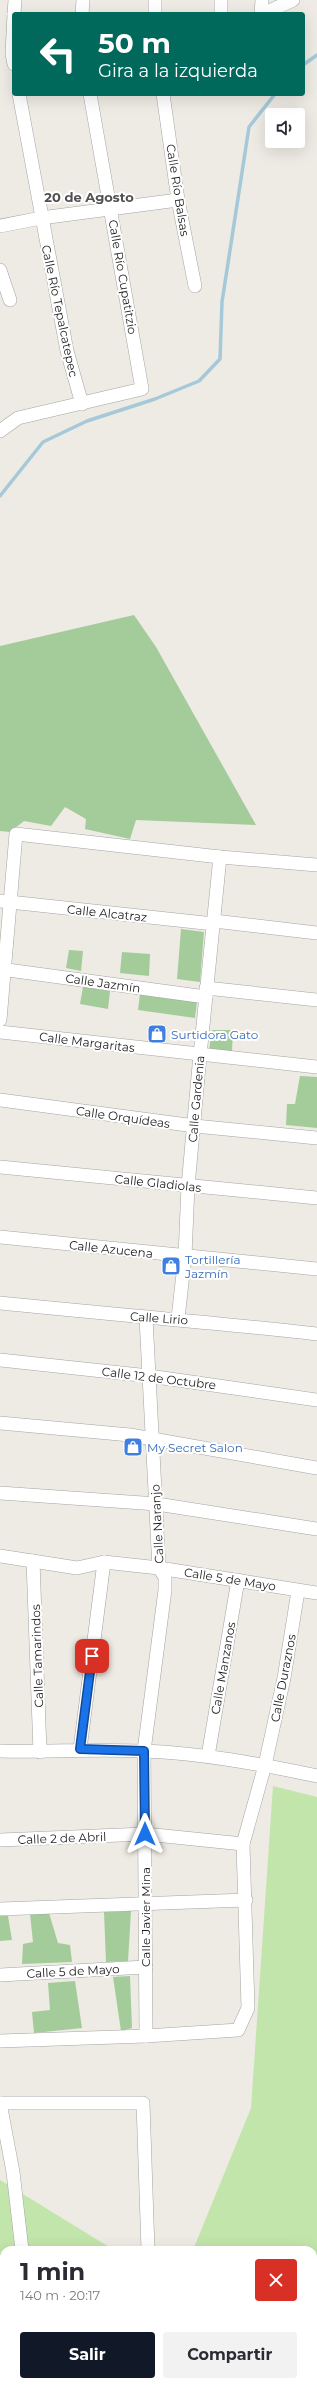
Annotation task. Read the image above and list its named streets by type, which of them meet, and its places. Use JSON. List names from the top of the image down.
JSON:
{
  "streets": {
    "street": [
      "Calle Río Balsas",
      "Calle Río Cupatitzio",
      "Calle Río Tepalcatepec",
      "Calle Alcatraz",
      "Calle Jazmín",
      "Calle Margaritas",
      "Calle Gardenia",
      "Calle Orquídeas",
      "Calle Gladiolas",
      "Calle Azucena",
      "Calle Lirio",
      "Calle 12 de Octubre",
      "Calle Naranjo",
      "Calle 5 de Mayo",
      "Calle Tamarindos",
      "Calle Manzanos",
      "Calle Duraznos",
      "Calle 2 de Abril",
      "Calle Javier Mina"
    ]
  },
  "crossings": [
    ["Calle Río Cupatitzio", "Calle Río Tepalcatepec"],
    ["Calle Alcatraz", "Calle Gardenia"],
    ["Calle Jazmín", "Calle Gardenia"],
    ["Calle Margaritas", "Calle Gardenia"],
    ["Calle Gardenia", "Calle Orquídeas"],
    ["Calle Gardenia", "Calle Gladiolas"],
    ["Calle Gardenia", "Calle Azucena"],
    ["Calle Gardenia", "Calle Lirio"],
    ["Calle Lirio", "Calle Naranjo"],
    ["Calle 12 de Octubre", "Calle Naranjo"],
    ["Calle Naranjo", "Calle 5 de Mayo"],
    ["Calle Naranjo", "Calle Javier Mina"],
    ["Calle 5 de Mayo", "Calle Tamarindos"],
    ["Calle 5 de Mayo", "Calle Manzanos"],
    ["Calle 5 de Mayo", "Calle Duraznos"],
    ["Calle 5 de Mayo", "Calle Javier Mina"],
    ["Calle Duraznos", "Calle 2 de Abril"],
    ["Calle Duraznos", "Calle Javier Mina"],
    ["Calle 2 de Abril", "Calle Javier Mina"]
  ],
  "districts": ["20 de Agosto"],
  "places": {
    "shop": ["Surtidora Gato", "Tortillería Jazmín", "My Secret Salon"]
  },
  "page": {
    "turn": ["50 m", "Gira a la izquierda"],
    "heading": ["1 min", "140 m · 20:17"],
    "buttons": ["Salir", "Compartir"]
  }
}
